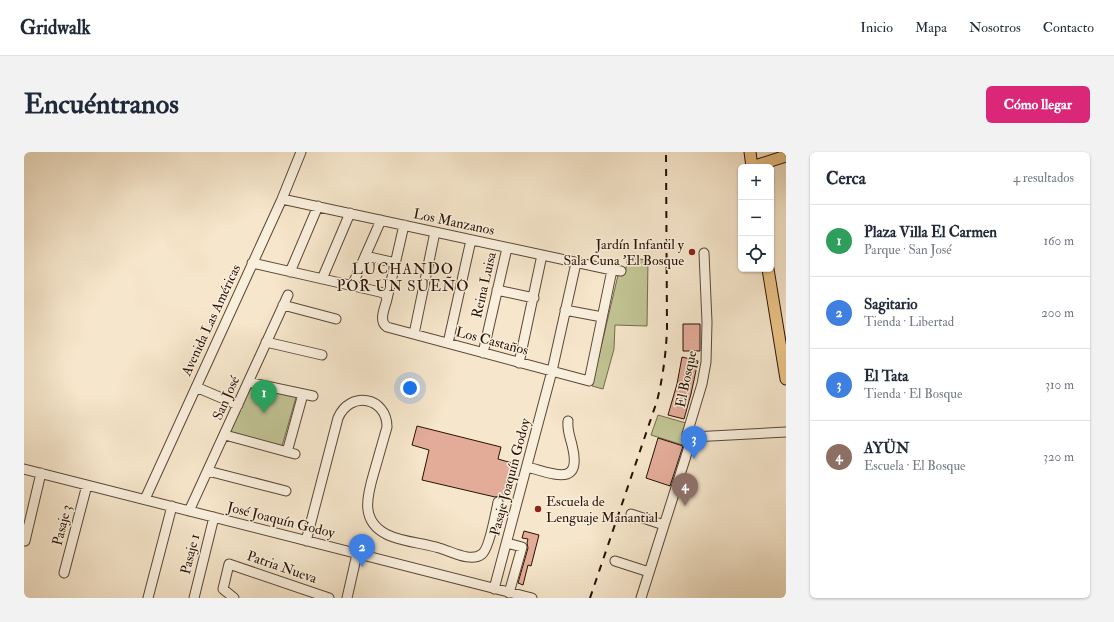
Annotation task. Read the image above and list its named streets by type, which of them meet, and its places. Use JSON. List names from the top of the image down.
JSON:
{
  "streets": {
    "street": [
      "Los Manzanos",
      "Reina Luisa",
      "Avenida Las Américas",
      "Los Castaños",
      "El Bosque",
      "San José",
      "Pasaje Joaquín Godoy",
      "José Joaquín Godoy",
      "Pasaje 3",
      "Pasaje 1",
      "Patria Nueva"
    ]
  },
  "crossings": [
    ["Los Manzanos", "Reina Luisa"],
    ["Los Manzanos", "Avenida Las Américas"],
    ["Los Manzanos", "Los Castaños"],
    ["Los Manzanos", "Pasaje Joaquín Godoy"],
    ["Reina Luisa", "Los Castaños"],
    ["Avenida Las Américas", "José Joaquín Godoy"],
    ["Los Castaños", "Pasaje Joaquín Godoy"],
    ["San José", "José Joaquín Godoy"],
    ["Pasaje Joaquín Godoy", "José Joaquín Godoy"],
    ["José Joaquín Godoy", "Pasaje 3"],
    ["José Joaquín Godoy", "Pasaje 1"]
  ],
  "districts": ["LUCHANDO POR UN SUEÑO"],
  "places": ["Jardín Infantil y Sala Cuna 'El Bosque", "Escuela de Lenguaje Manantial"],
  "page": {
    "header": "Gridwalk",
    "nav": [
      "Inicio",
      "Mapa",
      "Nosotros",
      "Contacto"
    ],
    "buttons": "Cómo llegar",
    "title": "Encuéntranos",
    "heading": ["Cerca", "4 resultados"],
    "map_buttons": ["+", "−"],
    "list": [
      {
        "mark": "1",
        "name": "Plaza Villa El Carmen",
        "note": "Parque · San José",
        "value": "160 m"
      },
      {
        "mark": "2",
        "name": "Sagitario",
        "note": "Tienda · Libertad",
        "value": "200 m"
      },
      {
        "mark": "3",
        "name": "El Tata",
        "note": "Tienda · El Bosque",
        "value": "310 m"
      },
      {
        "mark": "4",
        "name": "AYÜN",
        "note": "Escuela · El Bosque",
        "value": "320 m"
      }
    ],
    "pins": [
      "1",
      "3",
      "4",
      "2"
    ]
  }
}
